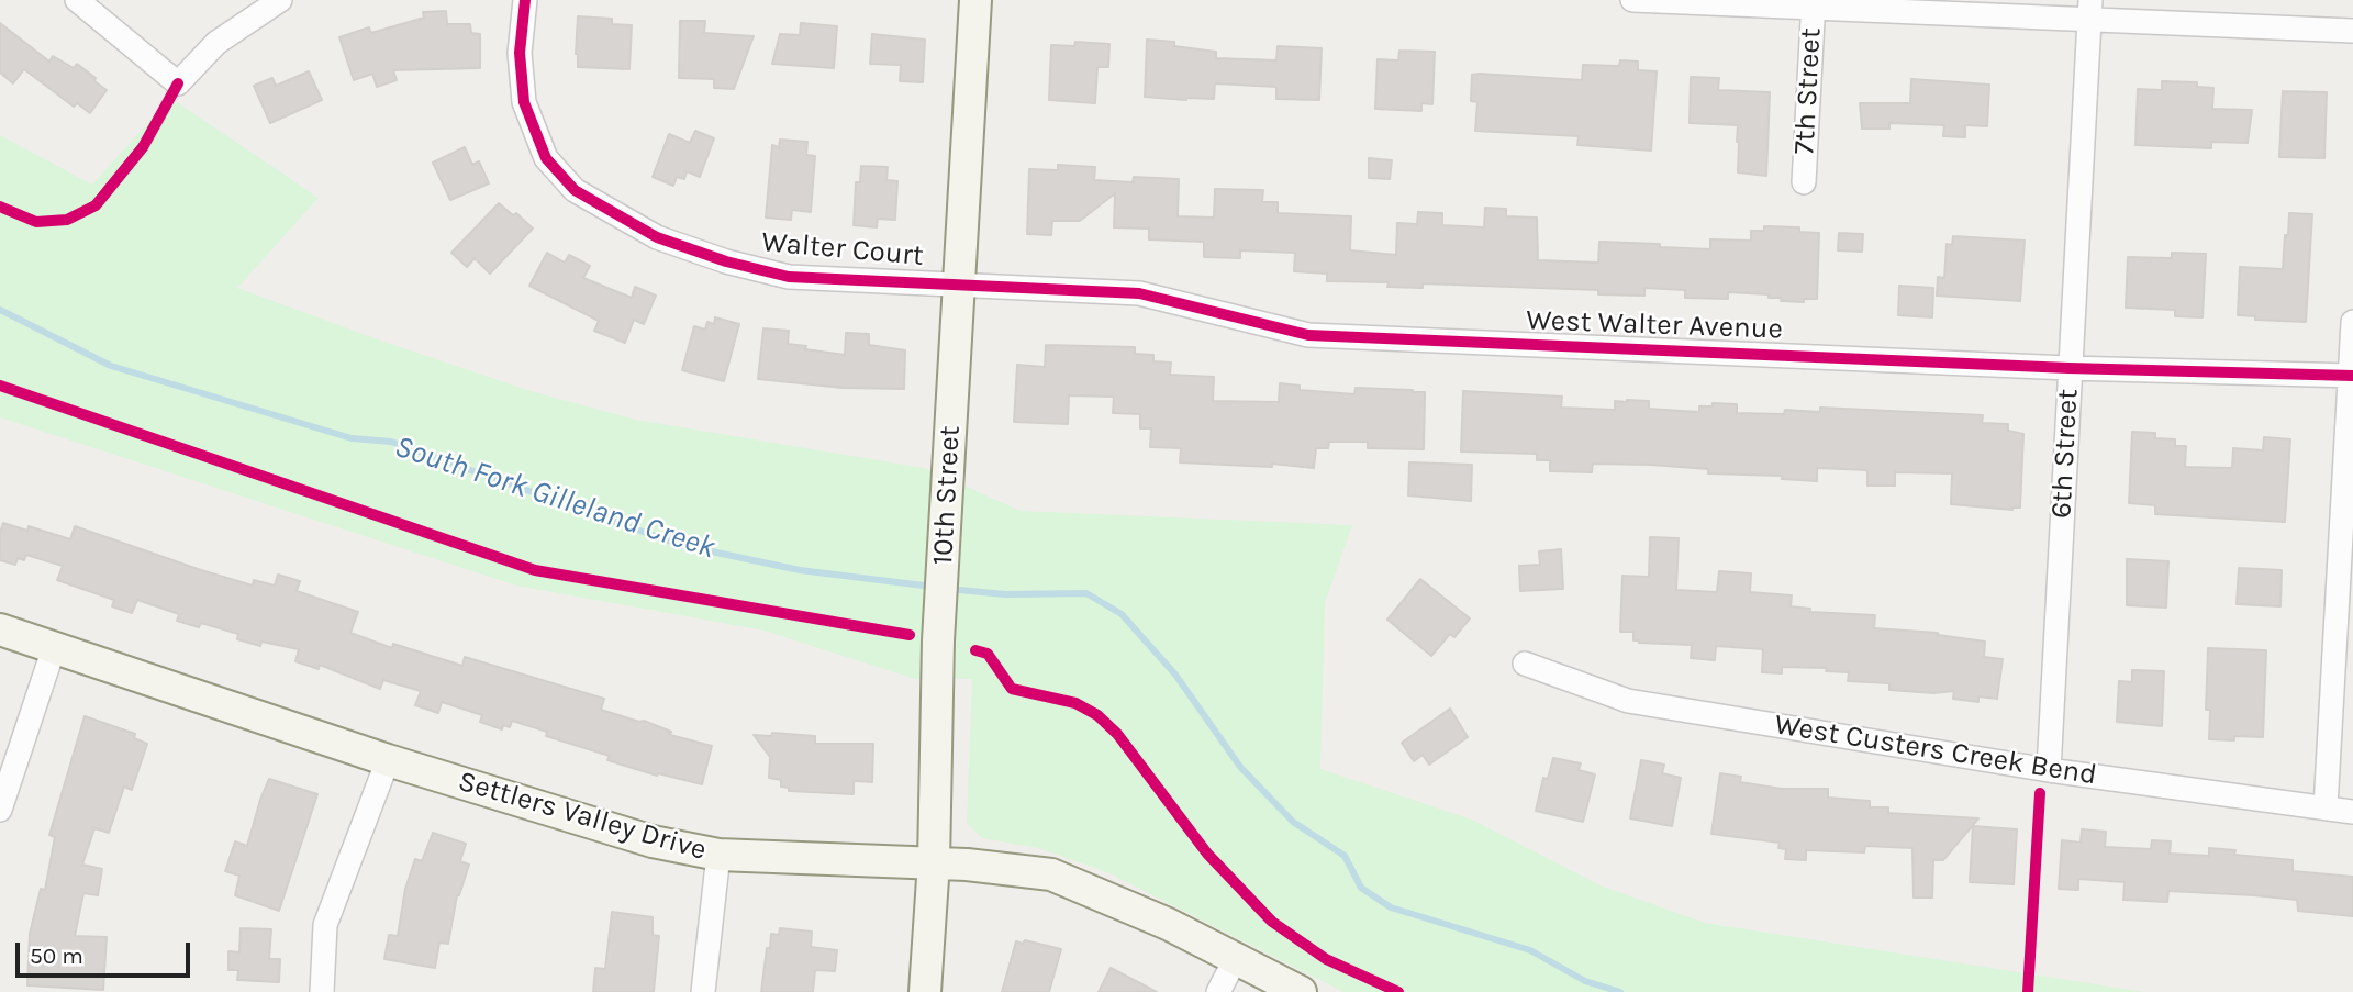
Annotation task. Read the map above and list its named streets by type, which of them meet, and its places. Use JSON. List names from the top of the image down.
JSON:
{
  "streets": {
    "street": [
      "7th Street",
      "Walter Court",
      "West Walter Avenue",
      "6th Street",
      "10th Street",
      "West Custers Creek Bend",
      "Settlers Valley Drive"
    ]
  },
  "crossings": [
    ["Walter Court", "West Walter Avenue"],
    ["Walter Court", "10th Street"],
    ["West Walter Avenue", "6th Street"],
    ["West Walter Avenue", "10th Street"],
    ["6th Street", "West Custers Creek Bend"],
    ["10th Street", "Settlers Valley Drive"]
  ],
  "water": ["South Fork Gilleland Creek"],
  "scale_bar": "50 m"
}
